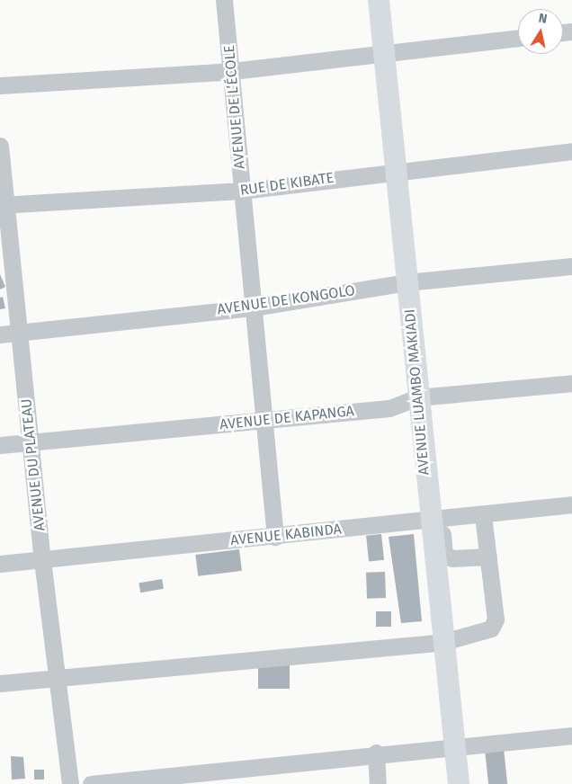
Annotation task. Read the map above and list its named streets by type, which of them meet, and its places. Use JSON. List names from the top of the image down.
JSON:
{
  "streets": {
    "main road": ["AVENUE LUAMBO MAKIADI"],
    "street": [
      "AVENUE DE L’ÉCOLE",
      "RUE DE KIBATE",
      "AVENUE DE KONGOLO",
      "AVENUE DE KAPANGA",
      "AVENUE DU PLATEAU",
      "AVENUE KABINDA"
    ]
  },
  "crossings": [
    ["AVENUE DE L’ÉCOLE", "RUE DE KIBATE"],
    ["AVENUE DE L’ÉCOLE", "AVENUE DE KONGOLO"],
    ["AVENUE DE L’ÉCOLE", "AVENUE DE KAPANGA"],
    ["AVENUE DE L’ÉCOLE", "AVENUE KABINDA"],
    ["RUE DE KIBATE", "AVENUE LUAMBO MAKIADI"],
    ["RUE DE KIBATE", "AVENUE DU PLATEAU"],
    ["AVENUE DE KONGOLO", "AVENUE LUAMBO MAKIADI"],
    ["AVENUE DE KONGOLO", "AVENUE DU PLATEAU"],
    ["AVENUE LUAMBO MAKIADI", "AVENUE DE KAPANGA"],
    ["AVENUE LUAMBO MAKIADI", "AVENUE KABINDA"],
    ["AVENUE DE KAPANGA", "AVENUE DU PLATEAU"],
    ["AVENUE DU PLATEAU", "AVENUE KABINDA"]
  ],
  "north": "top"
}
